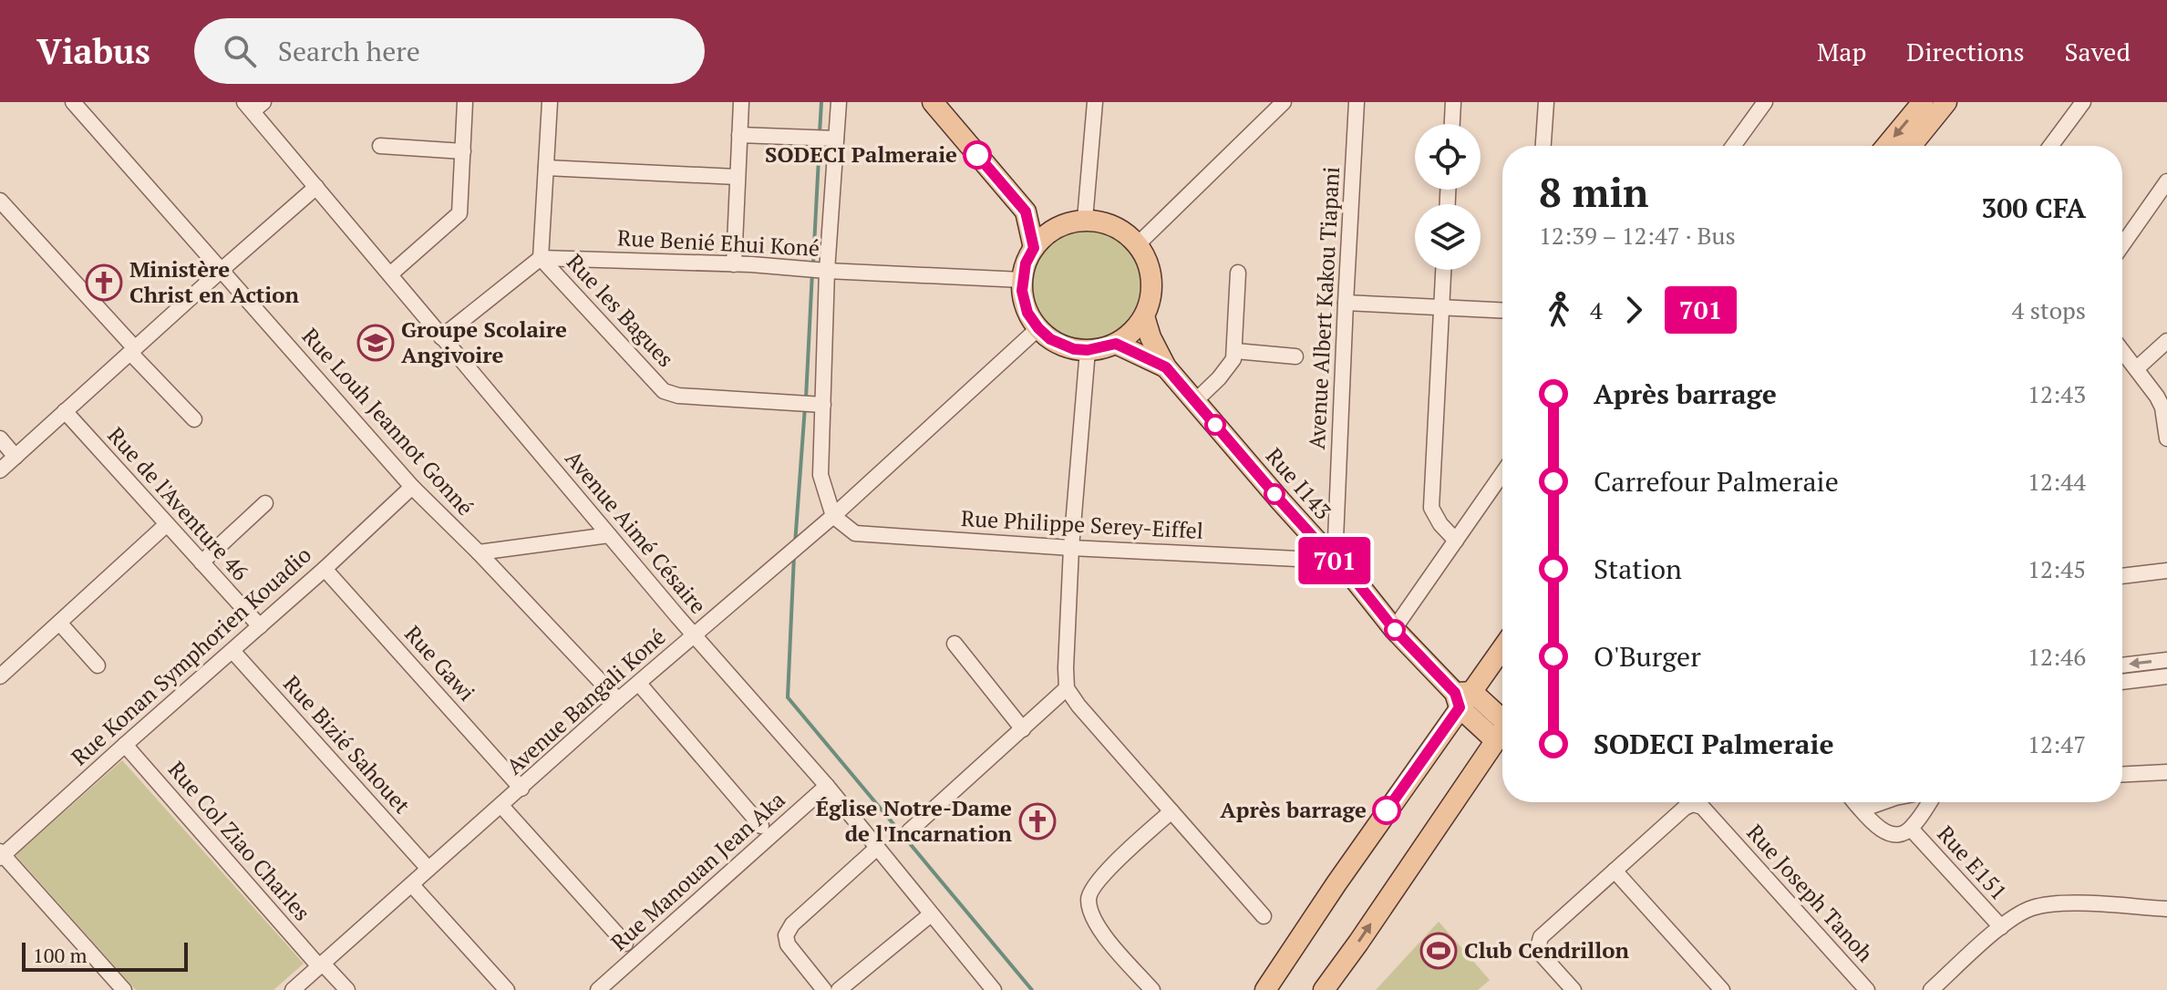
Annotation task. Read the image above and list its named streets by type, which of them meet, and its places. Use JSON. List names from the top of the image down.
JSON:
{
  "streets": {
    "main road": ["Rue I143"],
    "street": [
      "Rue Benié Ehui Koné",
      "Avenue Albert Kakou Tiapani",
      "Rue les Bagues",
      "Rue Louh Jeannot Gonné",
      "Rue de l'Aventure 46",
      "Rue Philippe Serey-Eiffel",
      "Avenue Aimé Césaire",
      "Rue Konan Symphorien Kouadio",
      "Rue Gawi",
      "Avenue Bangali Koné",
      "Rue Bizié Sahouet",
      "Rue Col Ziao Charles",
      "Rue E151",
      "Rue Manouan Jean Aka",
      "Rue Joseph Tanoh"
    ]
  },
  "crossings": [
    ["Rue Benié Ehui Koné", "Rue les Bagues"],
    ["Rue Benié Ehui Koné", "Rue I143"],
    ["Rue Benié Ehui Koné", "Avenue Bangali Koné"],
    ["Avenue Albert Kakou Tiapani", "Rue I143"],
    ["Avenue Albert Kakou Tiapani", "Rue Philippe Serey-Eiffel"],
    ["Rue Louh Jeannot Gonné", "Rue Konan Symphorien Kouadio"],
    ["Rue Louh Jeannot Gonné", "Avenue Bangali Koné"],
    ["Rue I143", "Rue Philippe Serey-Eiffel"],
    ["Rue I143", "Avenue Bangali Koné"],
    ["Rue de l'Aventure 46", "Rue Konan Symphorien Kouadio"],
    ["Rue Philippe Serey-Eiffel", "Avenue Bangali Koné"],
    ["Avenue Aimé Césaire", "Avenue Bangali Koné"],
    ["Avenue Aimé Césaire", "Rue Manouan Jean Aka"],
    ["Rue Konan Symphorien Kouadio", "Rue Gawi"],
    ["Rue Konan Symphorien Kouadio", "Rue Bizié Sahouet"],
    ["Rue Konan Symphorien Kouadio", "Rue Col Ziao Charles"],
    ["Rue Gawi", "Avenue Bangali Koné"],
    ["Avenue Bangali Koné", "Rue Bizié Sahouet"],
    ["Avenue Bangali Koné", "Rue Col Ziao Charles"]
  ],
  "places": {
    "other": ["SODECI Palmeraie", "Après barrage"],
    "church": ["Ministère Christ en Action", "Église Notre-Dame de l'Incarnation"],
    "school or university": ["Groupe Scolaire Angivoire"],
    "sports": ["Club Cendrillon"]
  },
  "lines": ["bus line 701"],
  "scale_bar": "100 m",
  "page": {
    "header": "Viabus",
    "search": "Search here",
    "nav": ["Map", "Directions", "Saved"],
    "on_map": "701",
    "heading": ["8 min", "12:39 – 12:47 · Bus", "300 CFA"],
    "legs": ["4", "701", "4 stops"],
    "list": [
      {
        "name": "Après barrage",
        "value": "12:43"
      },
      {
        "name": "Carrefour Palmeraie",
        "value": "12:44"
      },
      {
        "name": "Station",
        "value": "12:45"
      },
      {
        "name": "O'Burger",
        "value": "12:46"
      },
      {
        "name": "SODECI Palmeraie",
        "value": "12:47"
      }
    ],
    "scale": "100 m"
  }
}
